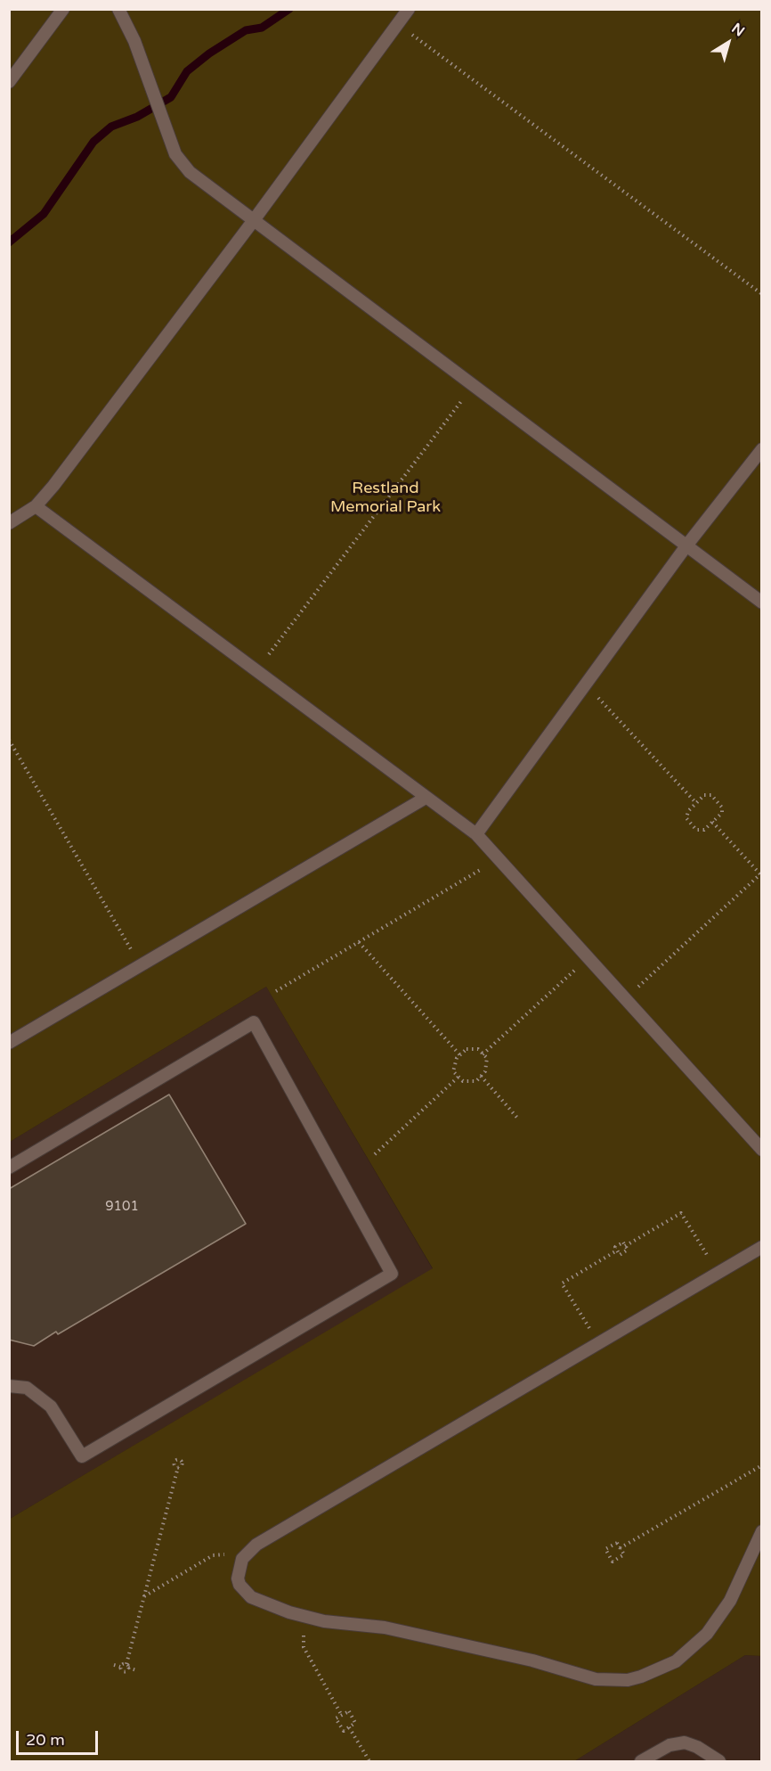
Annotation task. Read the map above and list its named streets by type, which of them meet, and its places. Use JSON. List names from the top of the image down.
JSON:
{
  "parks": ["Restland Memorial Park"],
  "house_numbers": ["9101"],
  "scale_bar": "20 m",
  "north": "top right"
}
